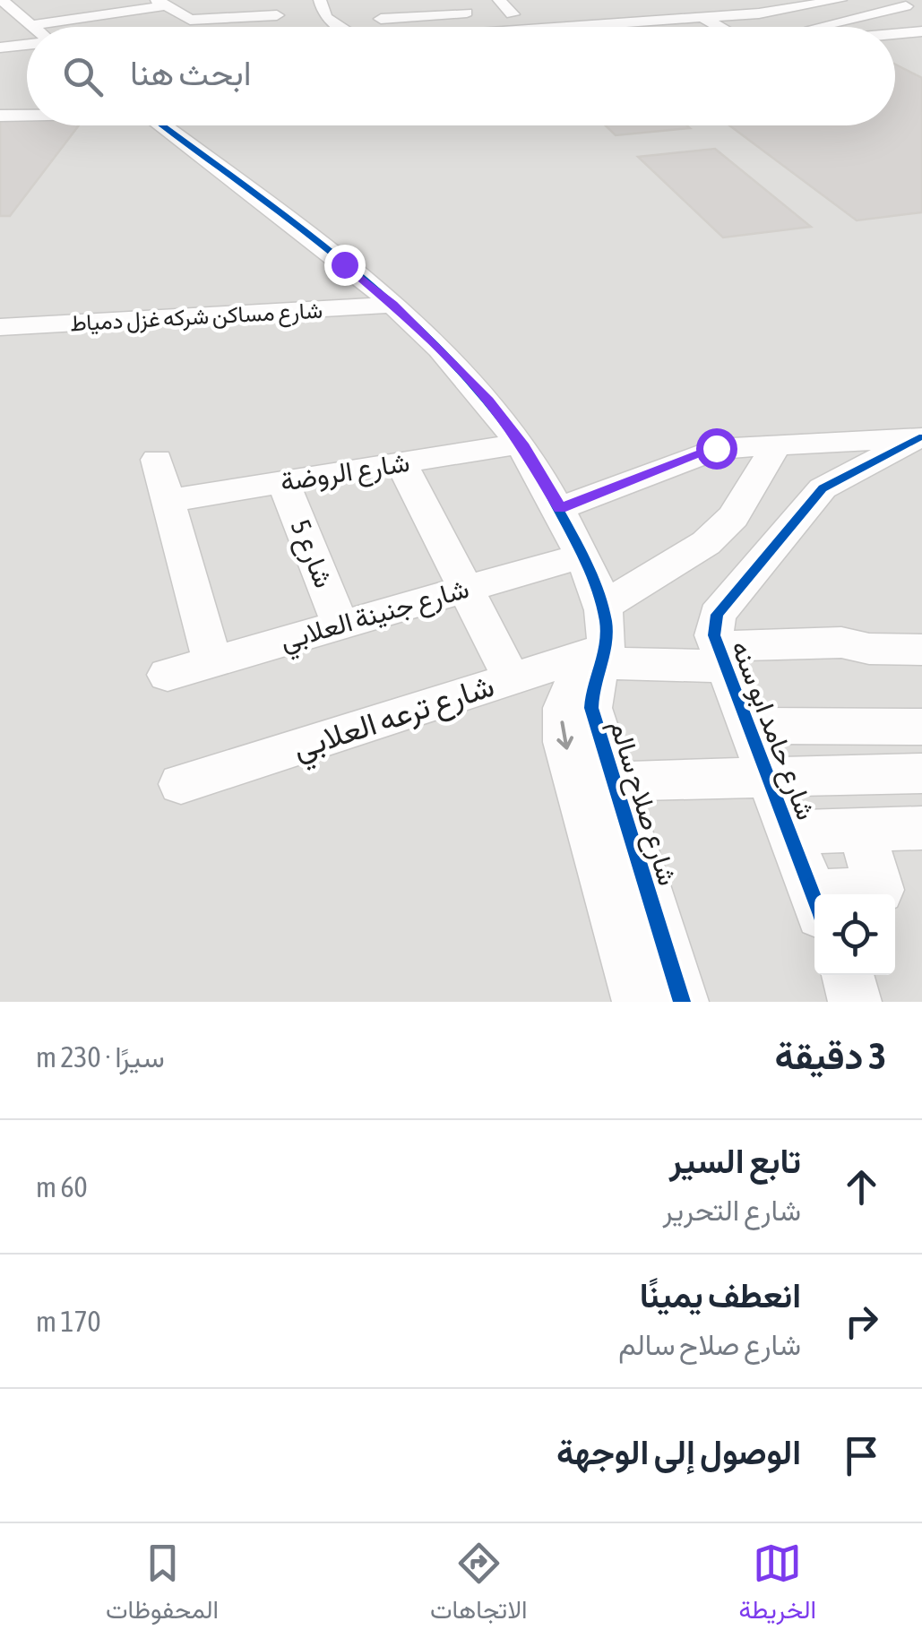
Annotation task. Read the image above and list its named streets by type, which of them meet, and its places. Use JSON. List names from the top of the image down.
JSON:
{
  "streets": {
    "street": [
      "شارع مساكن شركه غزل دمياط",
      "شارع الروضة",
      "شارع 5",
      "شارع جنينة العلابي",
      "شارع ترعه العلابي",
      "شارع حامد ابو سنه",
      "شارع صلاح سالم"
    ]
  },
  "crossings": [
    ["شارع مساكن شركه غزل دمياط", "شارع صلاح سالم"],
    ["شارع الروضة", "شارع 5"],
    ["شارع الروضة", "شارع صلاح سالم"],
    ["شارع 5", "شارع جنينة العلابي"],
    ["شارع جنينة العلابي", "شارع صلاح سالم"],
    ["شارع ترعه العلابي", "شارع حامد ابو سنه"],
    ["شارع ترعه العلابي", "شارع صلاح سالم"]
  ],
  "page": {
    "search": "ابحث هنا",
    "heading": ["3 دقيقة", "سيرًا · 230 m"],
    "list": [
      ["تابع السير", "شارع التحرير", "60 m"],
      ["انعطف يمينًا", "شارع صلاح سالم", "170 m"],
      "الوصول إلى الوجهة"
    ],
    "nav": ["الخريطة", "الاتجاهات", "المحفوظات"]
  }
}
